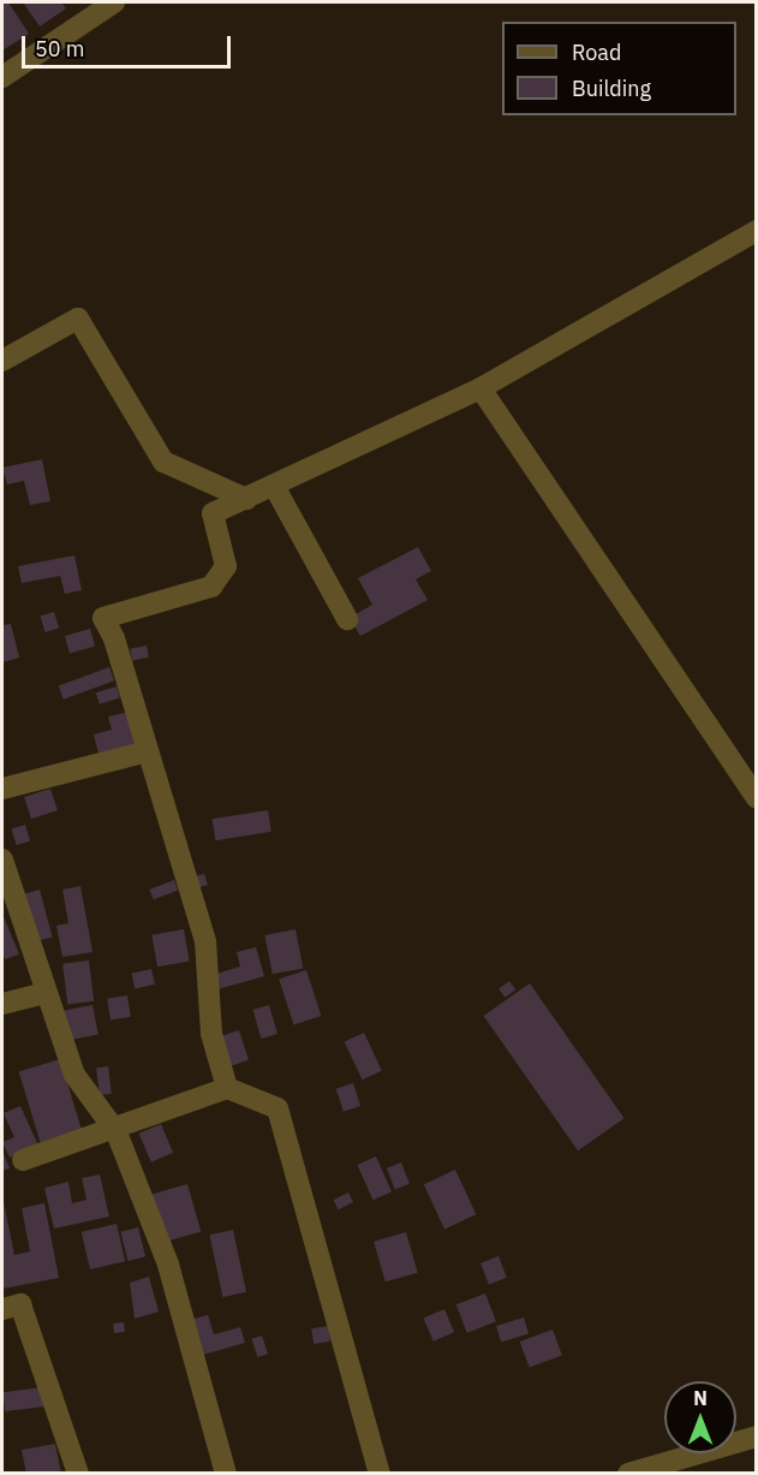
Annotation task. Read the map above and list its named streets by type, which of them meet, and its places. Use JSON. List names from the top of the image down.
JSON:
{
  "legend": ["Road", "Building"],
  "scale_bar": "50 m",
  "north": "top"
}
